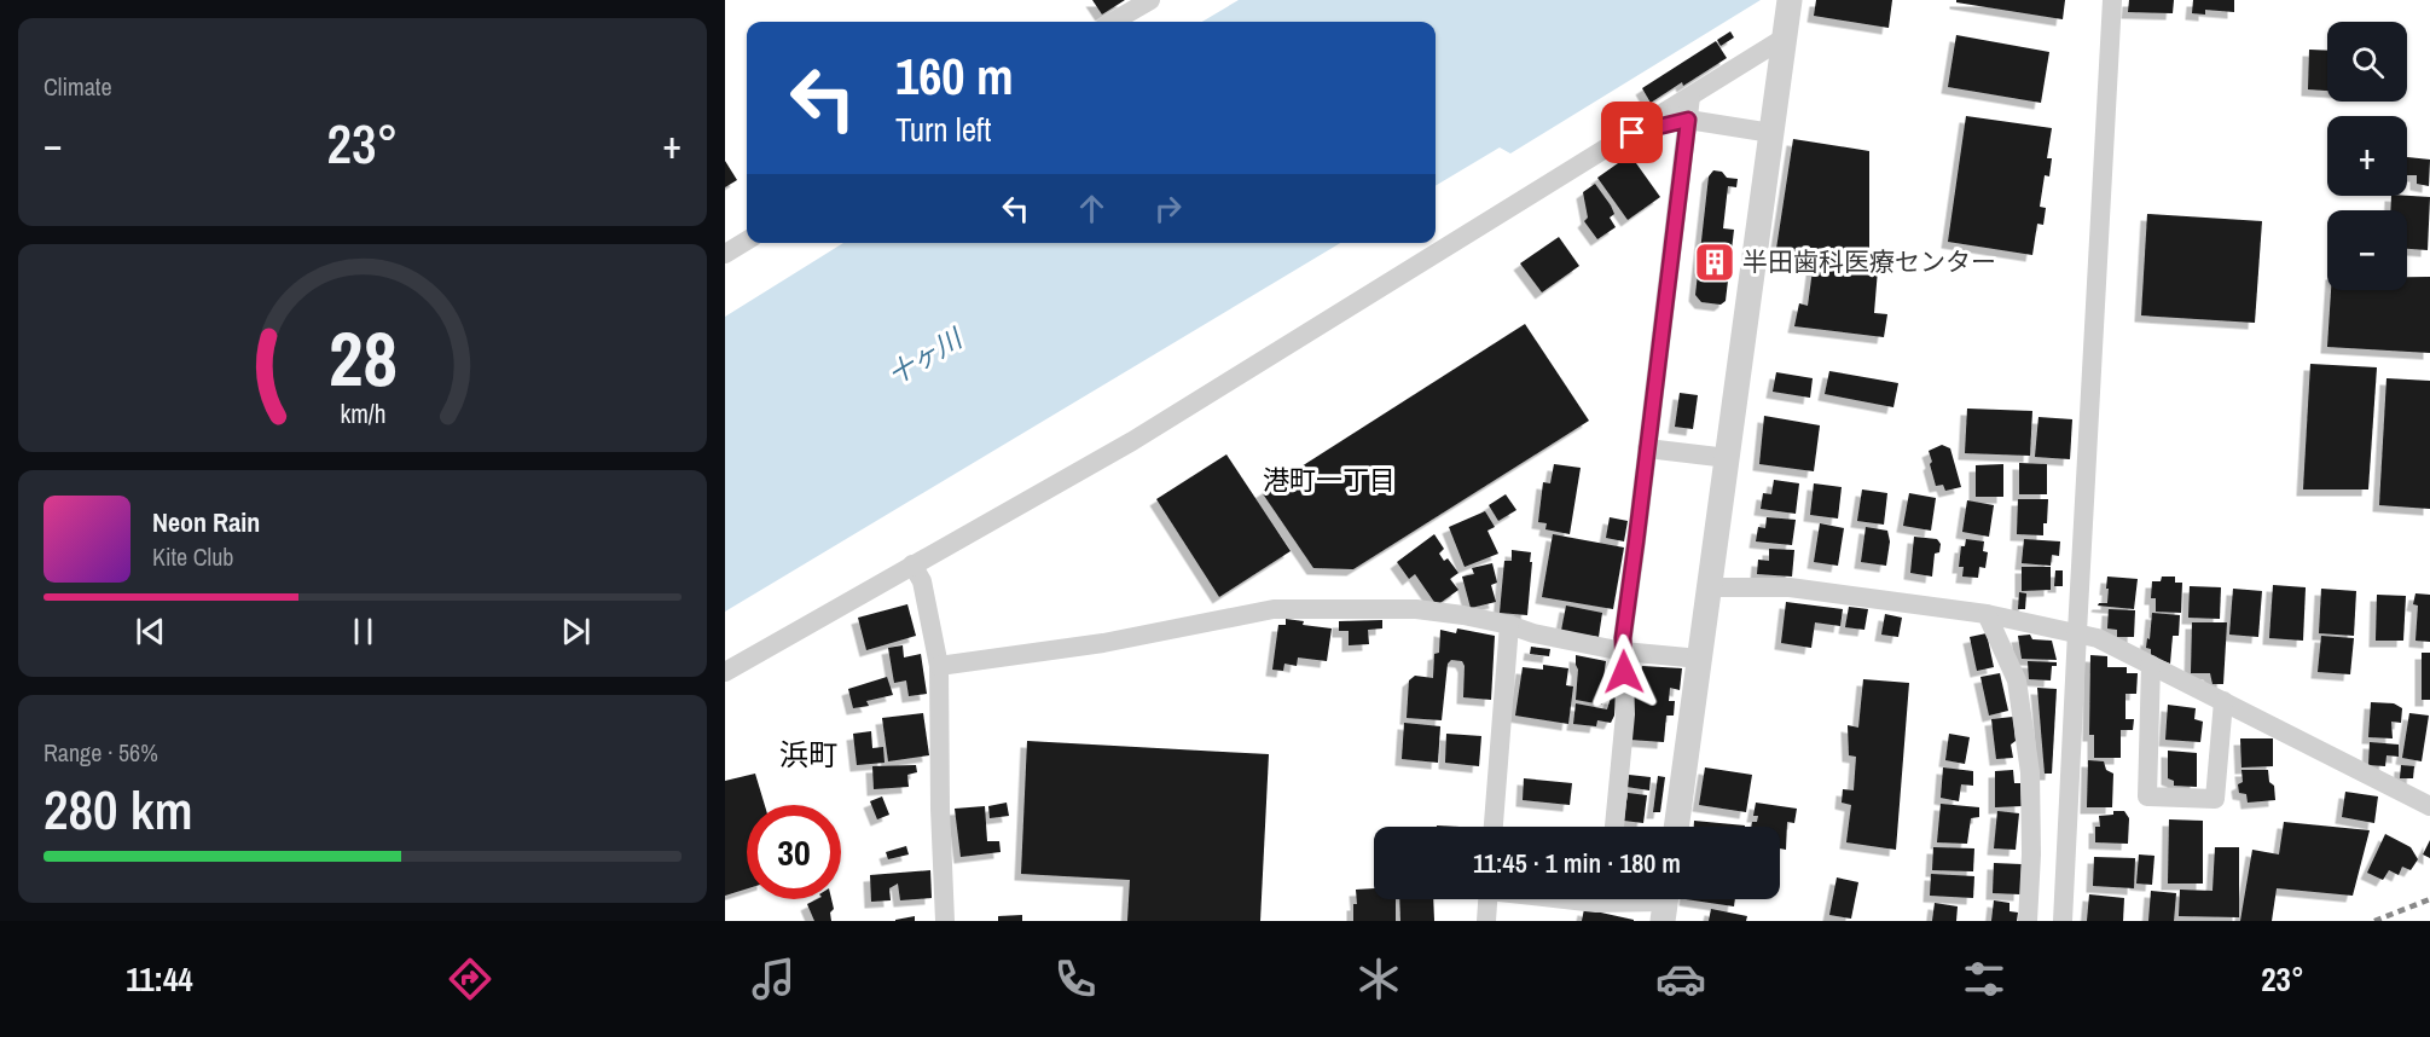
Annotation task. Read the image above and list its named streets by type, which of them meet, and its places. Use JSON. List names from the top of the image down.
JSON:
{
  "districts": ["港町一丁目", "浜町"],
  "water": ["十ヶ川"],
  "places": {
    "building": ["半田歯科医療センター"]
  },
  "page": {
    "tile": [
      "Climate",
      ["Range · 56%", "280 km"]
    ],
    "map_buttons": ["+", "−"],
    "turn": ["160 m", "Turn left"],
    "heat": ["−", "23°", "+"],
    "song": ["Neon Rain", "Kite Club"],
    "limit": "30",
    "trip": "11:45 · 1 min · 180 m",
    "tabs": ["11:44", "23°"],
    "gauge": ["28", "km/h"]
  }
}
